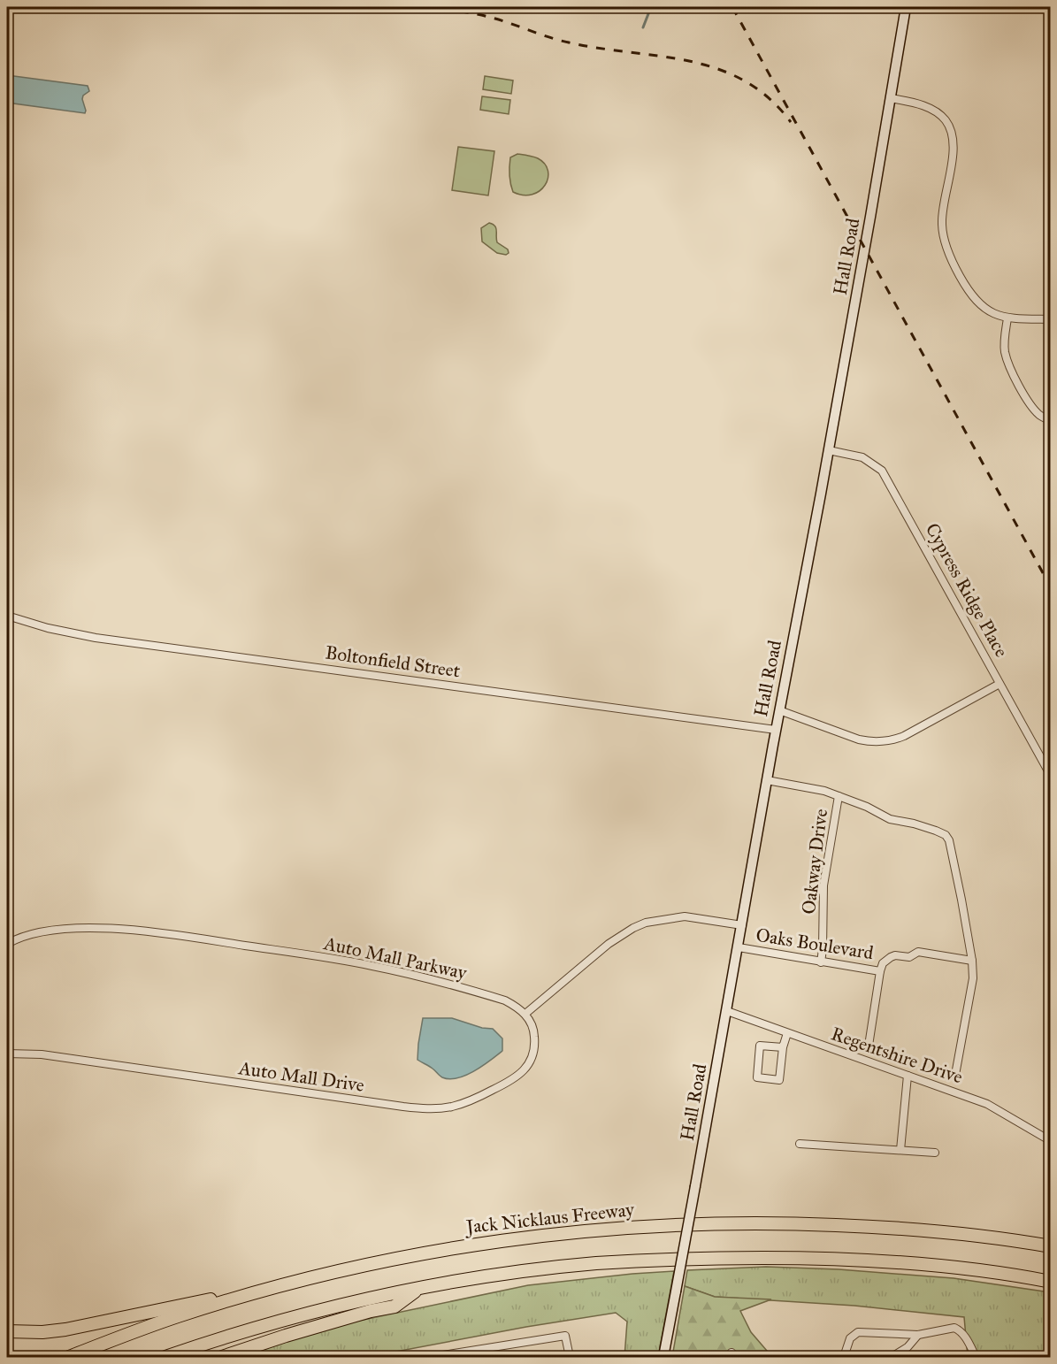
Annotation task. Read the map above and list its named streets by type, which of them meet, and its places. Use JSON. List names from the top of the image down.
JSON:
{
  "streets": {
    "highway": ["Jack Nicklaus Freeway"],
    "main road": ["Hall Road"],
    "street": [
      "Cypress Ridge Place",
      "Boltonfield Street",
      "Oakway Drive",
      "Oaks Boulevard",
      "Auto Mall Parkway",
      "Regentshire Drive",
      "Auto Mall Drive"
    ]
  },
  "crossings": [
    ["Hall Road", "Cypress Ridge Place"],
    ["Hall Road", "Boltonfield Street"],
    ["Hall Road", "Oaks Boulevard"],
    ["Hall Road", "Regentshire Drive"],
    ["Oakway Drive", "Oaks Boulevard"],
    ["Auto Mall Parkway", "Auto Mall Drive"]
  ]
}
